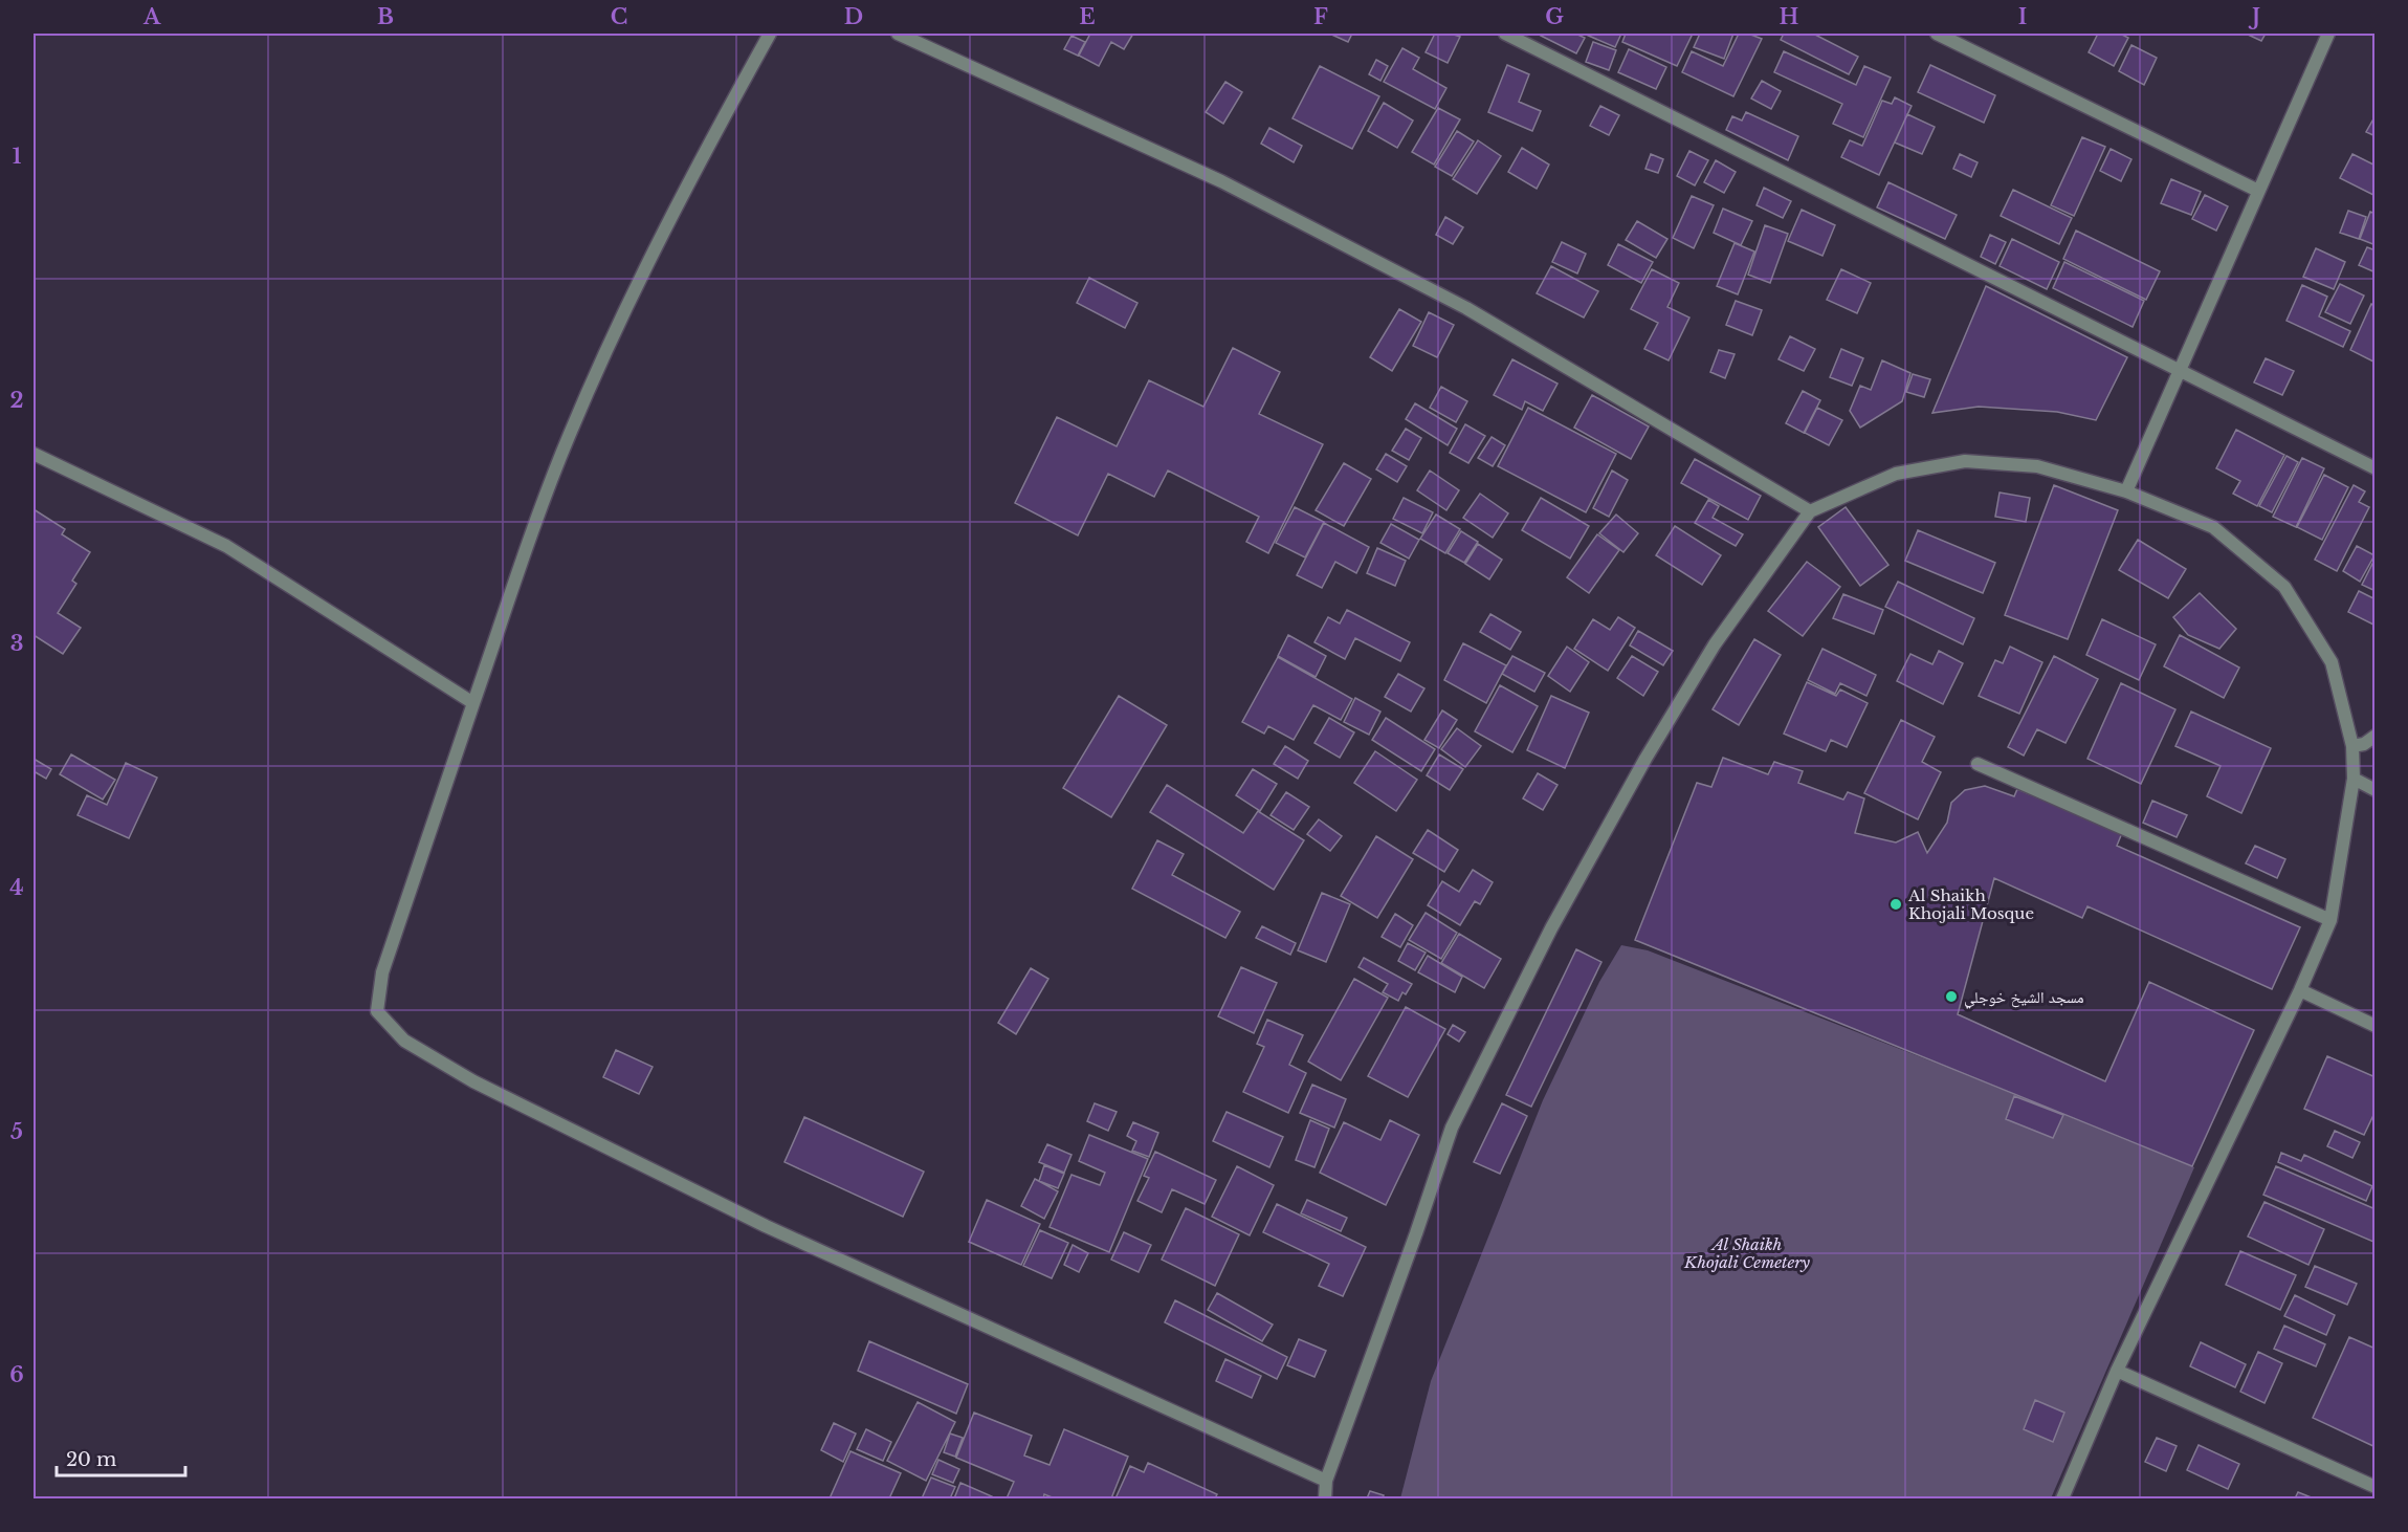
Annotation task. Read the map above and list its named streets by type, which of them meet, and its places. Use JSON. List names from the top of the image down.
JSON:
{
  "parks": ["Al Shaikh Khojali Cemetery"],
  "places": ["Al Shaikh Khojali Mosque", "مسجد الشيخ خوجلي"],
  "scale_bar": "20 m",
  "grid": {
    "columns": [
      "A",
      "B",
      "C",
      "D",
      "E",
      "F",
      "G",
      "H",
      "I",
      "J"
    ],
    "rows": [
      "1",
      "2",
      "3",
      "4",
      "5",
      "6"
    ]
  }
}
